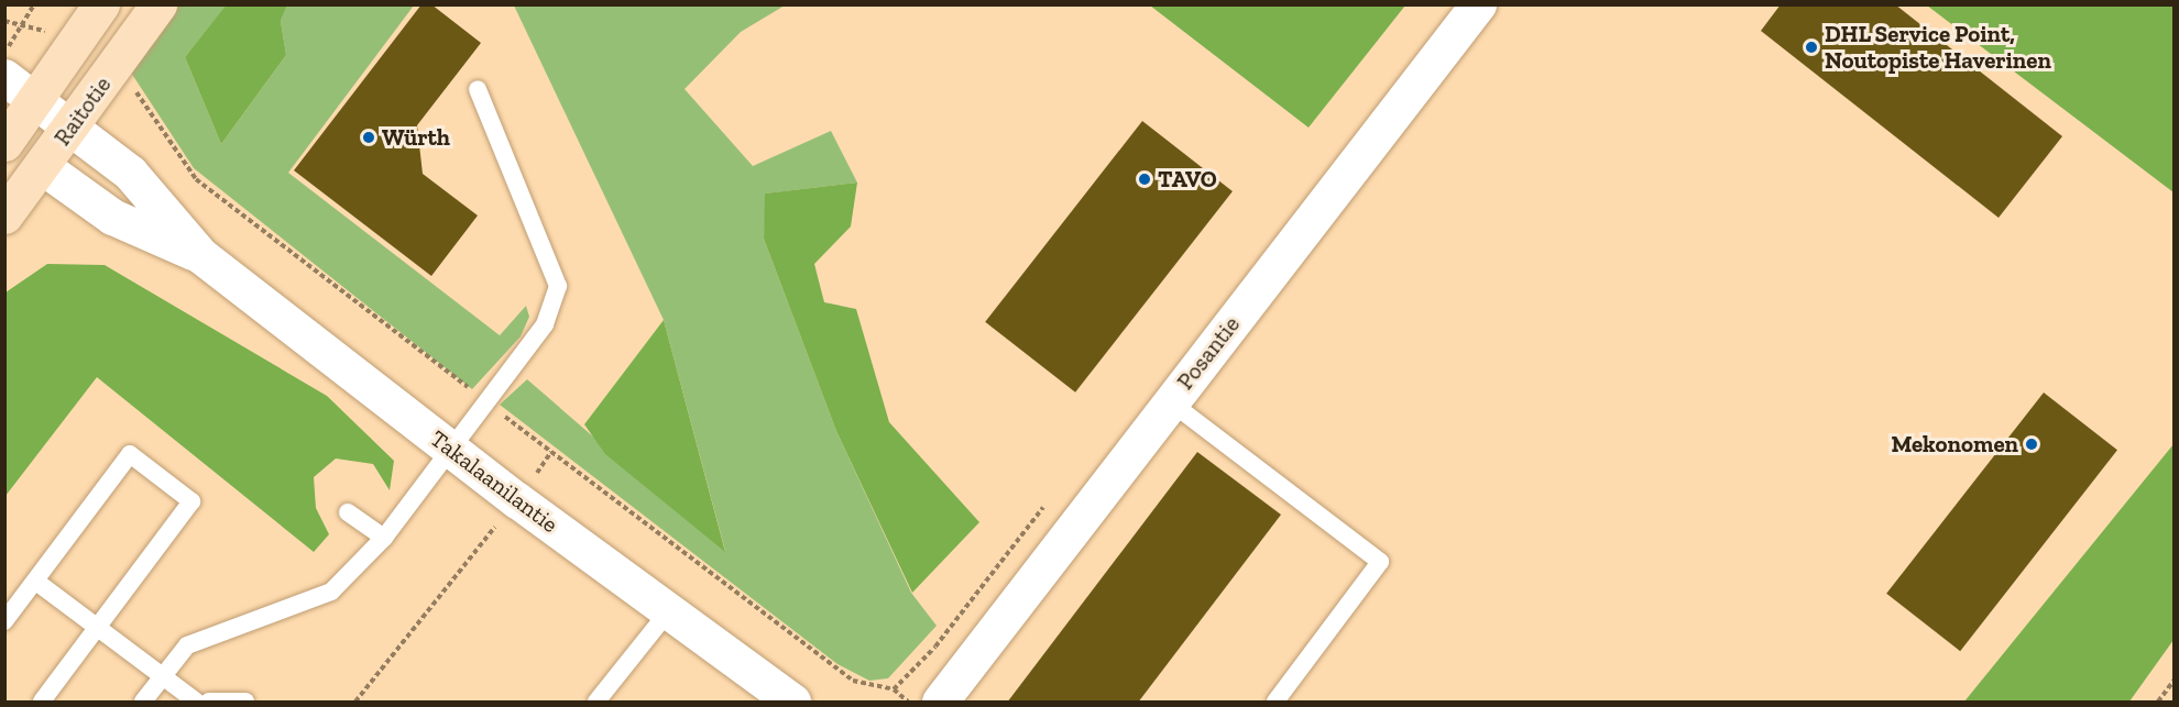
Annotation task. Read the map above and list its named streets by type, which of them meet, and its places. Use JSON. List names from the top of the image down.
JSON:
{
  "streets": {
    "main road": ["Raitotie"],
    "street": ["Posantie", "Takalaanilantie"]
  },
  "crossings": [
    ["Raitotie", "Takalaanilantie"]
  ],
  "places": [
    "DHL Service Point, Noutopiste Haverinen",
    "Würth",
    "TAVO",
    "Mekonomen"
  ]
}
